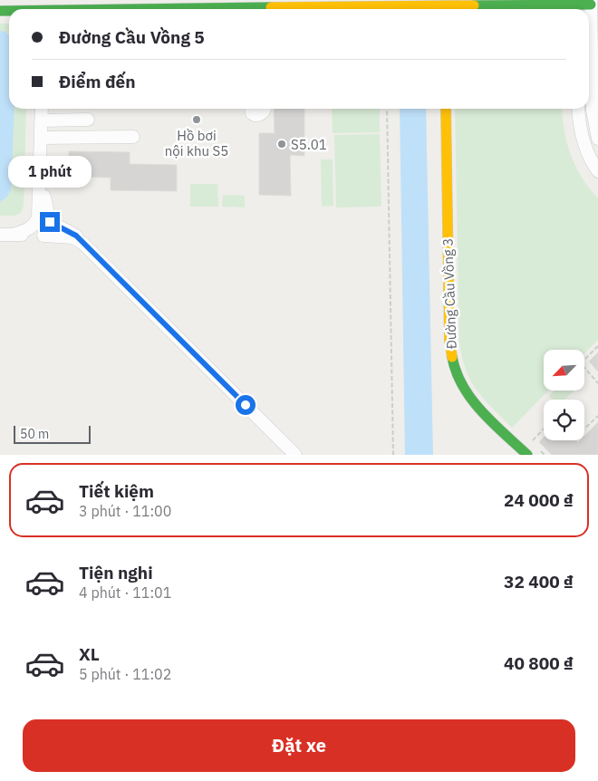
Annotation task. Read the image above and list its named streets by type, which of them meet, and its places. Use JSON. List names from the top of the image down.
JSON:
{
  "streets": {
    "street": ["Đường Cầu Vồng 3"]
  },
  "places": ["Hồ bơi nội khu S5", "S5.01"],
  "scale_bar": "50 m",
  "north": "bottom left",
  "page": {
    "banner": ["Đường Cầu Vồng 5", "Điểm đến"],
    "bubble": "1 phút",
    "scale": "50 m",
    "list": [
      {
        "name": "Tiết kiệm",
        "note": "3 phút · 11:00",
        "value": "24 000 ₫"
      },
      {
        "name": "Tiện nghi",
        "note": "4 phút · 11:01",
        "value": "32 400 ₫"
      },
      {
        "name": "XL",
        "note": "5 phút · 11:02",
        "value": "40 800 ₫"
      }
    ],
    "buttons": "Đặt xe"
  }
}
